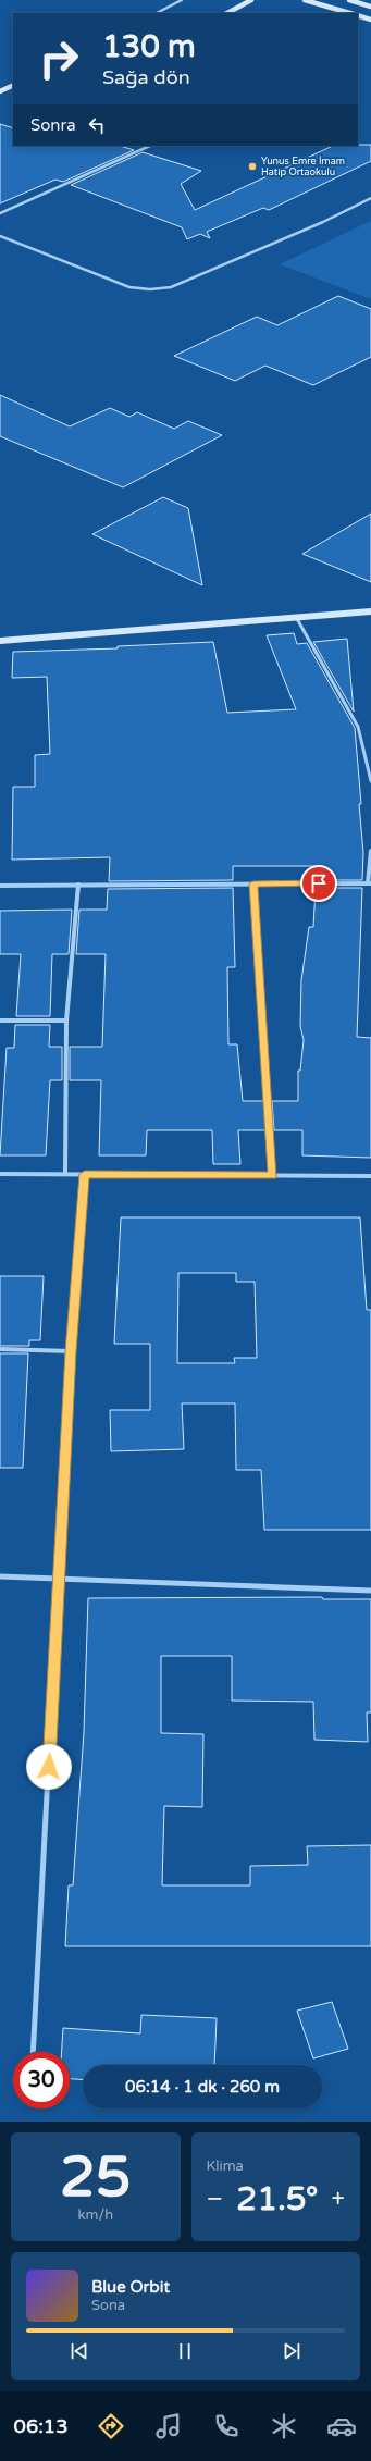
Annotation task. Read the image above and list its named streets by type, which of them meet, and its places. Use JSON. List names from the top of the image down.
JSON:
{
  "places": ["Yunus Emre İmam Hatip Ortaokulu"],
  "page": {
    "turn": ["130 m", "Sağa dön"],
    "then": "Sonra",
    "limit": "30",
    "trip": "06:14 · 1 dk · 260 m",
    "tile": [
      ["25", "km/h"],
      "Klima"
    ],
    "heat": ["−", "21.5°", "+"],
    "song": ["Blue Orbit", "Sona"],
    "tabs": "06:13"
  }
}
